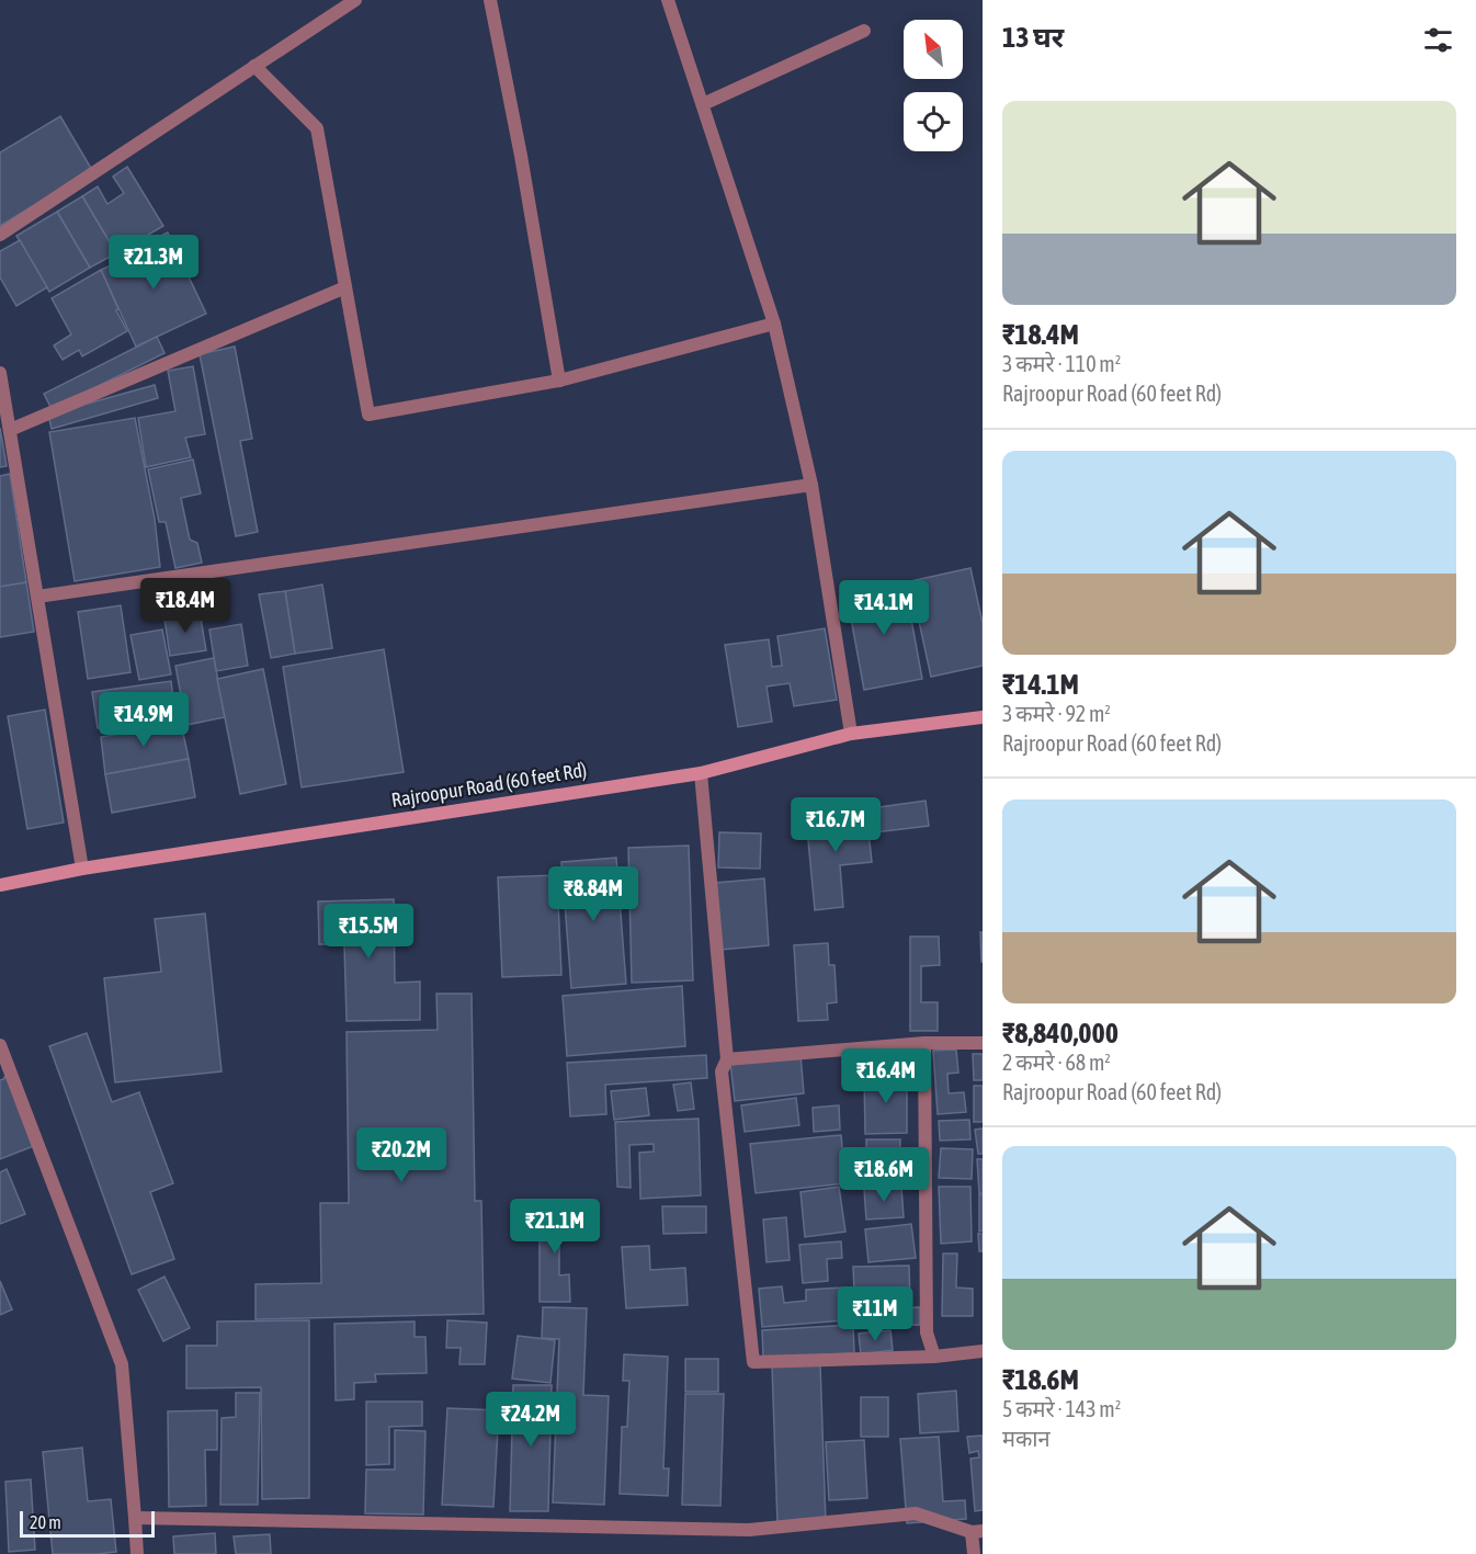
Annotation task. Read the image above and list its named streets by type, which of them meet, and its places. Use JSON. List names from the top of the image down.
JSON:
{
  "streets": {
    "main road": ["Rajroopur Road (60 feet Rd)"]
  },
  "scale_bar": "20 m",
  "north": "top left",
  "page": {
    "heading": "13 घर",
    "list": [
      {
        "name": "₹18.4M",
        "note": "3 कमरे · 110 m² · Rajroopur Road (60 feet Rd)"
      },
      {
        "name": "₹14.1M",
        "note": "3 कमरे · 92 m² · Rajroopur Road (60 feet Rd)"
      },
      {
        "name": "₹8,840,000",
        "note": "2 कमरे · 68 m² · Rajroopur Road (60 feet Rd)"
      },
      {
        "name": "₹18.6M",
        "note": "5 कमरे · 143 m² · मकान"
      }
    ],
    "price": [
      "₹21.3M",
      "₹18.4M",
      "₹14.1M",
      "₹14.9M",
      "₹16.7M",
      "₹8.84M",
      "₹15.5M",
      "₹16.4M",
      "₹20.2M",
      "₹18.6M",
      "₹21.1M",
      "₹11M",
      "₹24.2M"
    ],
    "scale": "20 m"
  }
}
